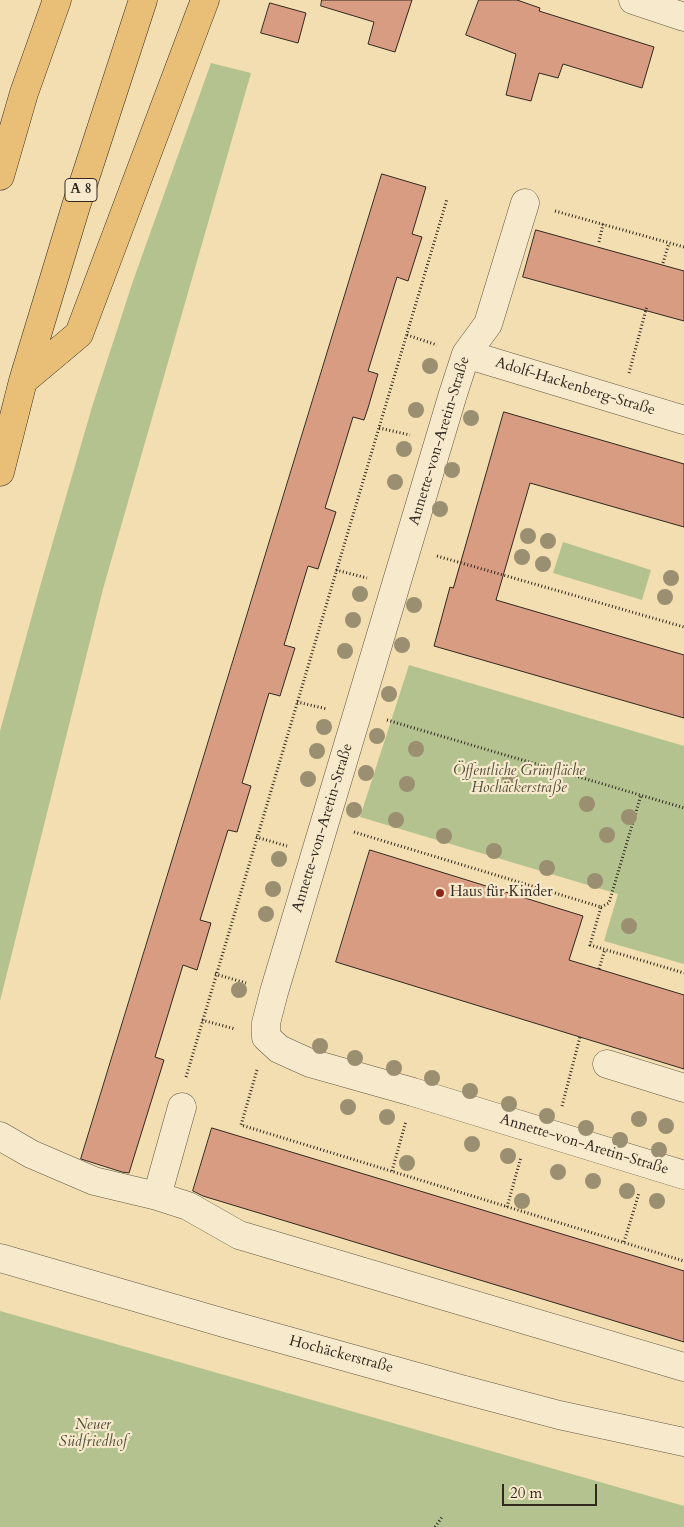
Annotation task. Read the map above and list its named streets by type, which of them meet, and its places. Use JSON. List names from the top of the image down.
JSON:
{
  "streets": {
    "highway": ["A 8"],
    "street": ["Adolf-Hackenberg-Straße", "Annette-von-Aretin-Straße", "Hochäckerstraße"]
  },
  "crossings": [
    ["Adolf-Hackenberg-Straße", "Annette-von-Aretin-Straße"]
  ],
  "parks": ["Öffentliche Grünfläche Hochäckerstraße", "Neuer Südfriedhof"],
  "places": ["Haus für Kinder"],
  "scale_bar": "20 m"
}
